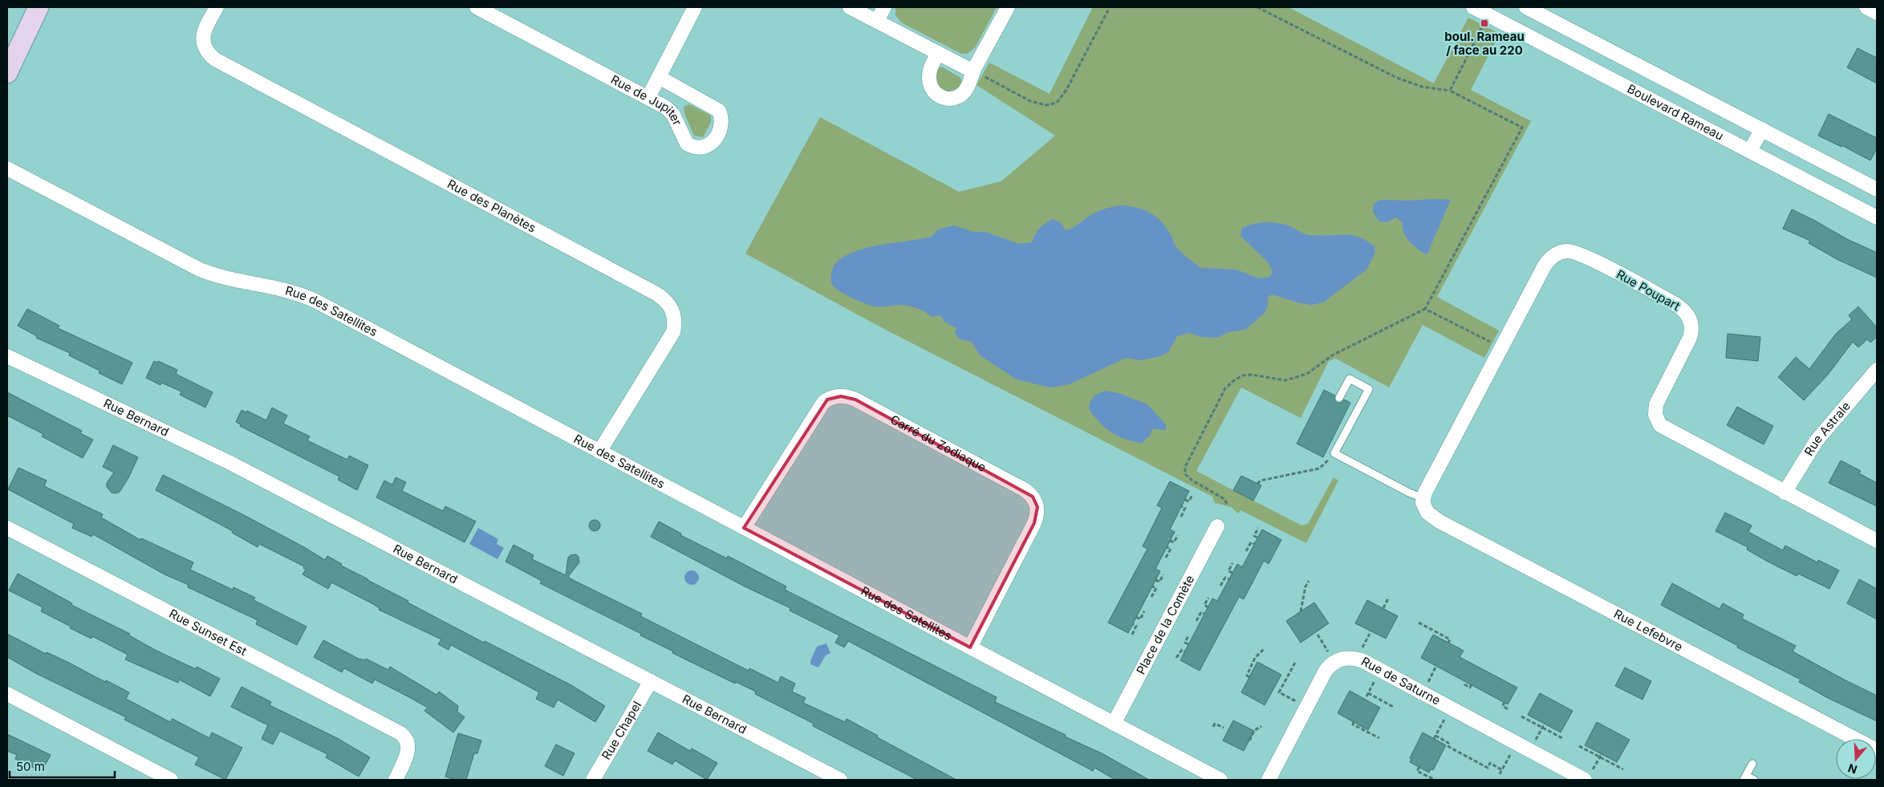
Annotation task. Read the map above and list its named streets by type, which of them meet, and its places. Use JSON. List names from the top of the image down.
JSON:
{
  "streets": {
    "street": [
      "Rue de Jupiter",
      "Boulevard Rameau",
      "Rue des Planètes",
      "Rue Poupart",
      "Rue des Satellites",
      "Rue Bernard",
      "Rue Astrale",
      "Carré du Zodiaque",
      "Place de la Comète",
      "Rue Lefebvre",
      "Rue Sunset Est",
      "Rue de Saturne",
      "Rue Chapel"
    ]
  },
  "crossings": [
    ["Rue des Planètes", "Rue des Satellites"],
    ["Rue Poupart", "Rue Astrale"],
    ["Rue Poupart", "Rue Lefebvre"],
    ["Rue des Satellites", "Carré du Zodiaque"],
    ["Rue des Satellites", "Place de la Comète"],
    ["Rue Bernard", "Rue Chapel"]
  ],
  "places": {
    "transit": ["boul. Rameau / face au 220"]
  },
  "scale_bar": "50 m",
  "north": "bottom"
}
